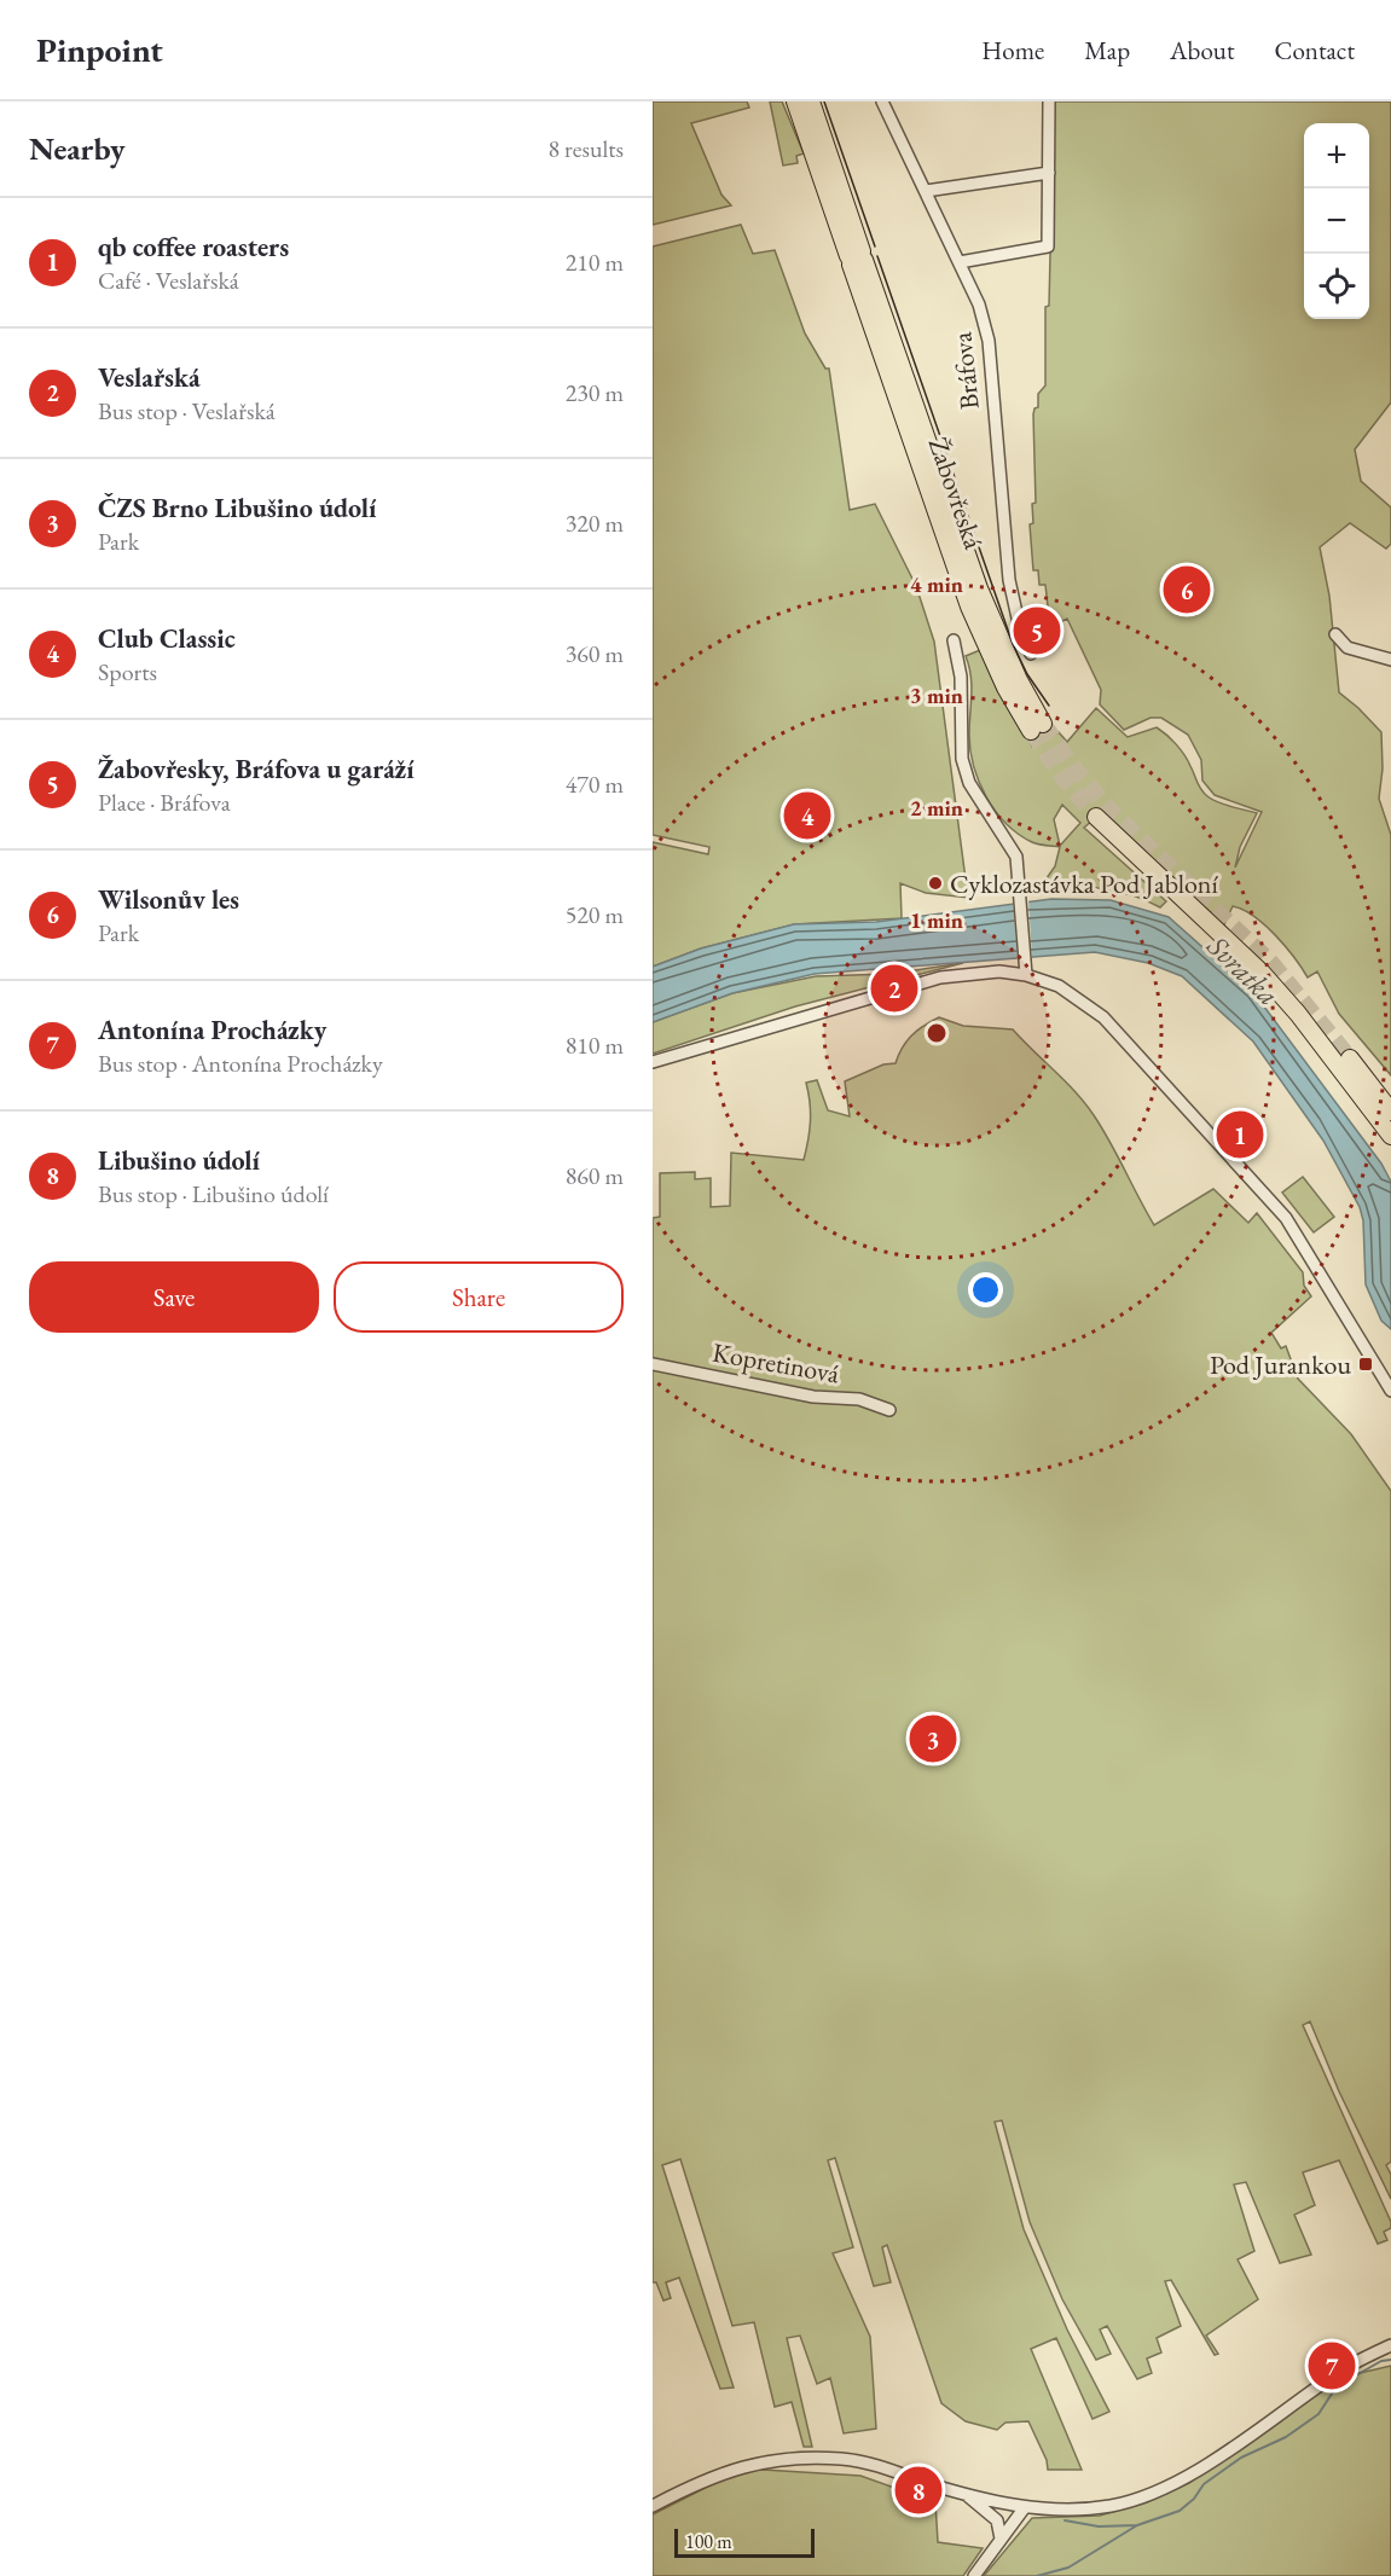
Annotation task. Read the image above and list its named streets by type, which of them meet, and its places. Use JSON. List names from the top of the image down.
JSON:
{
  "streets": {
    "highway": ["Žabovřeská"],
    "street": ["Bráfova", "Kopretinová"]
  },
  "water": ["Svratka"],
  "places": {
    "other": ["Cyklozastávka Pod Jabloní"],
    "transit": ["Pod Jurankou"]
  },
  "scale_bar": "100 m",
  "page": {
    "header": "Pinpoint",
    "nav": [
      "Home",
      "Map",
      "About",
      "Contact"
    ],
    "heading": ["Nearby", "8 results"],
    "map_buttons": ["+", "−"],
    "list": [
      {
        "mark": "1",
        "name": "qb coffee roasters",
        "note": "Café · Veslařská",
        "value": "210 m"
      },
      {
        "mark": "2",
        "name": "Veslařská",
        "note": "Bus stop · Veslařská",
        "value": "230 m"
      },
      {
        "mark": "3",
        "name": "ČZS Brno Libušino údolí",
        "note": "Park",
        "value": "320 m"
      },
      {
        "mark": "4",
        "name": "Club Classic",
        "note": "Sports",
        "value": "360 m"
      },
      {
        "mark": "5",
        "name": "Žabovřesky, Bráfova u garáží",
        "note": "Place · Bráfova",
        "value": "470 m"
      },
      {
        "mark": "6",
        "name": "Wilsonův les",
        "note": "Park",
        "value": "520 m"
      },
      {
        "mark": "7",
        "name": "Antonína Procházky",
        "note": "Bus stop · Antonína Procházky",
        "value": "810 m"
      },
      {
        "mark": "8",
        "name": "Libušino údolí",
        "note": "Bus stop · Libušino údolí",
        "value": "860 m"
      }
    ],
    "pins": [
      "6",
      "5",
      "4",
      "2",
      "1",
      "3",
      "7",
      "8"
    ],
    "buttons": ["Save", "Share"],
    "scale": "100 m"
  },
  "rings": [
    "4 min",
    "3 min",
    "2 min",
    "1 min"
  ]
}
